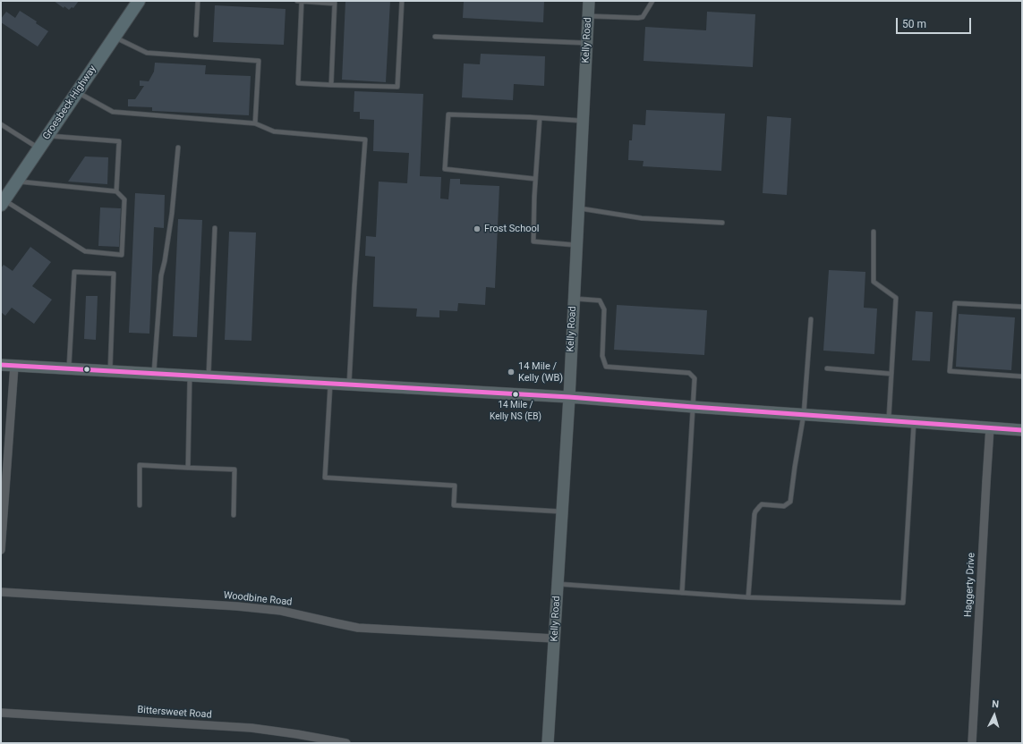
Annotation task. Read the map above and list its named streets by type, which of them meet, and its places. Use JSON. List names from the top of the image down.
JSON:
{
  "streets": {
    "main road": ["Kelly Road", "Groesbeck Highway"],
    "street": ["Haggerty Drive", "Woodbine Road", "Bittersweet Road"]
  },
  "crossings": [
    ["Kelly Road", "Woodbine Road"]
  ],
  "places": ["Frost School", "14 Mile / Kelly (WB)", "14 Mile / Kelly NS (EB)"],
  "scale_bar": "50 m",
  "north": "top"
}
